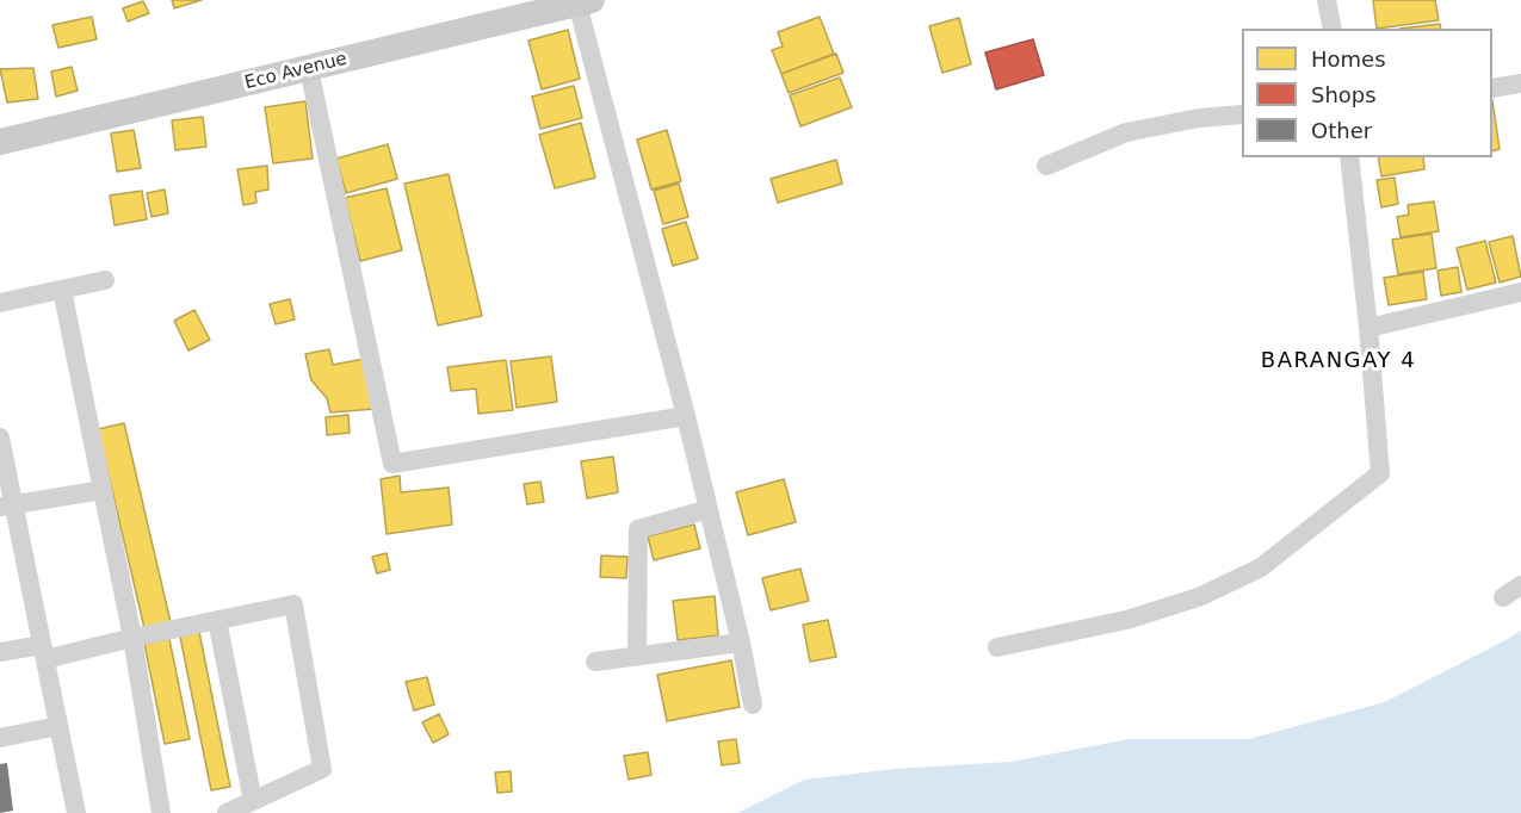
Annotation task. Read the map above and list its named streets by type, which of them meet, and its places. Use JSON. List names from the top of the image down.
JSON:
{
  "streets": {
    "main road": ["Eco Avenue"]
  },
  "districts": ["BARANGAY 4"],
  "legend": ["Homes", "Shops", "Other"]
}
